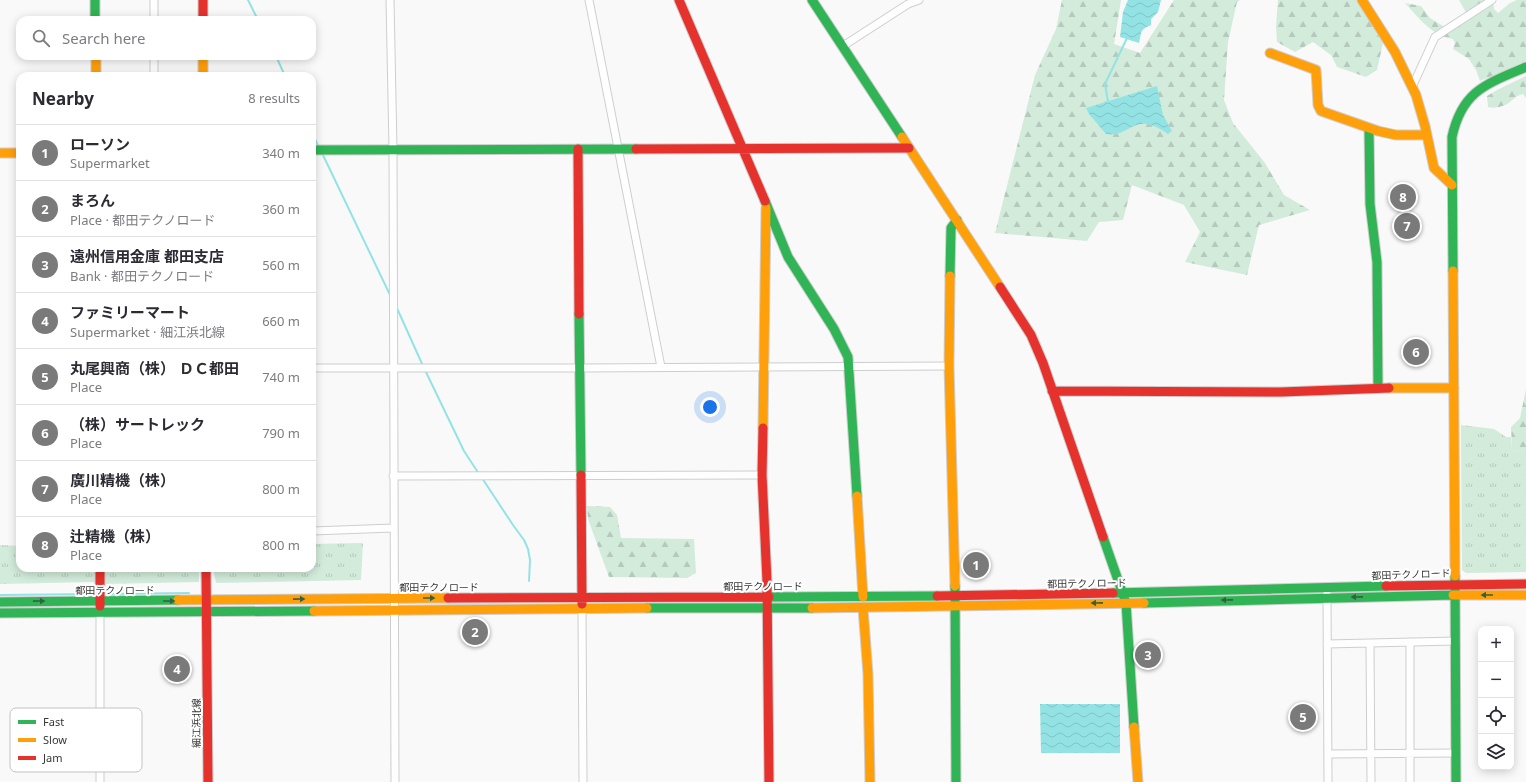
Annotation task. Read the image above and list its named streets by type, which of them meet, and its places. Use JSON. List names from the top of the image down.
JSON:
{
  "streets": {
    "street": ["都田テクノロード", "細江浜北線"]
  },
  "crossings": [
    ["都田テクノロード", "細江浜北線"]
  ],
  "legend": ["Fast", "Slow", "Jam"],
  "page": {
    "search": "Search here",
    "heading": ["Nearby", "8 results"],
    "list": [
      {
        "mark": "1",
        "name": "ローソン",
        "note": "Supermarket",
        "value": "340 m"
      },
      {
        "mark": "2",
        "name": "まろん",
        "note": "Place · 都田テクノロード",
        "value": "360 m"
      },
      {
        "mark": "3",
        "name": "遠州信用金庫 都田支店",
        "note": "Bank · 都田テクノロード",
        "value": "560 m"
      },
      {
        "mark": "4",
        "name": "ファミリーマート",
        "note": "Supermarket · 細江浜北線",
        "value": "660 m"
      },
      {
        "mark": "5",
        "name": "丸尾興商（株） ＤＣ都田",
        "note": "Place",
        "value": "740 m"
      },
      {
        "mark": "6",
        "name": "（株）サートレック",
        "note": "Place",
        "value": "790 m"
      },
      {
        "mark": "7",
        "name": "廣川精機（株）",
        "note": "Place",
        "value": "800 m"
      },
      {
        "mark": "8",
        "name": "辻精機（株）",
        "note": "Place",
        "value": "800 m"
      }
    ],
    "pins": [
      "8",
      "7",
      "6",
      "1",
      "2",
      "3",
      "4",
      "5"
    ],
    "map_buttons": ["+", "−"]
  }
}
